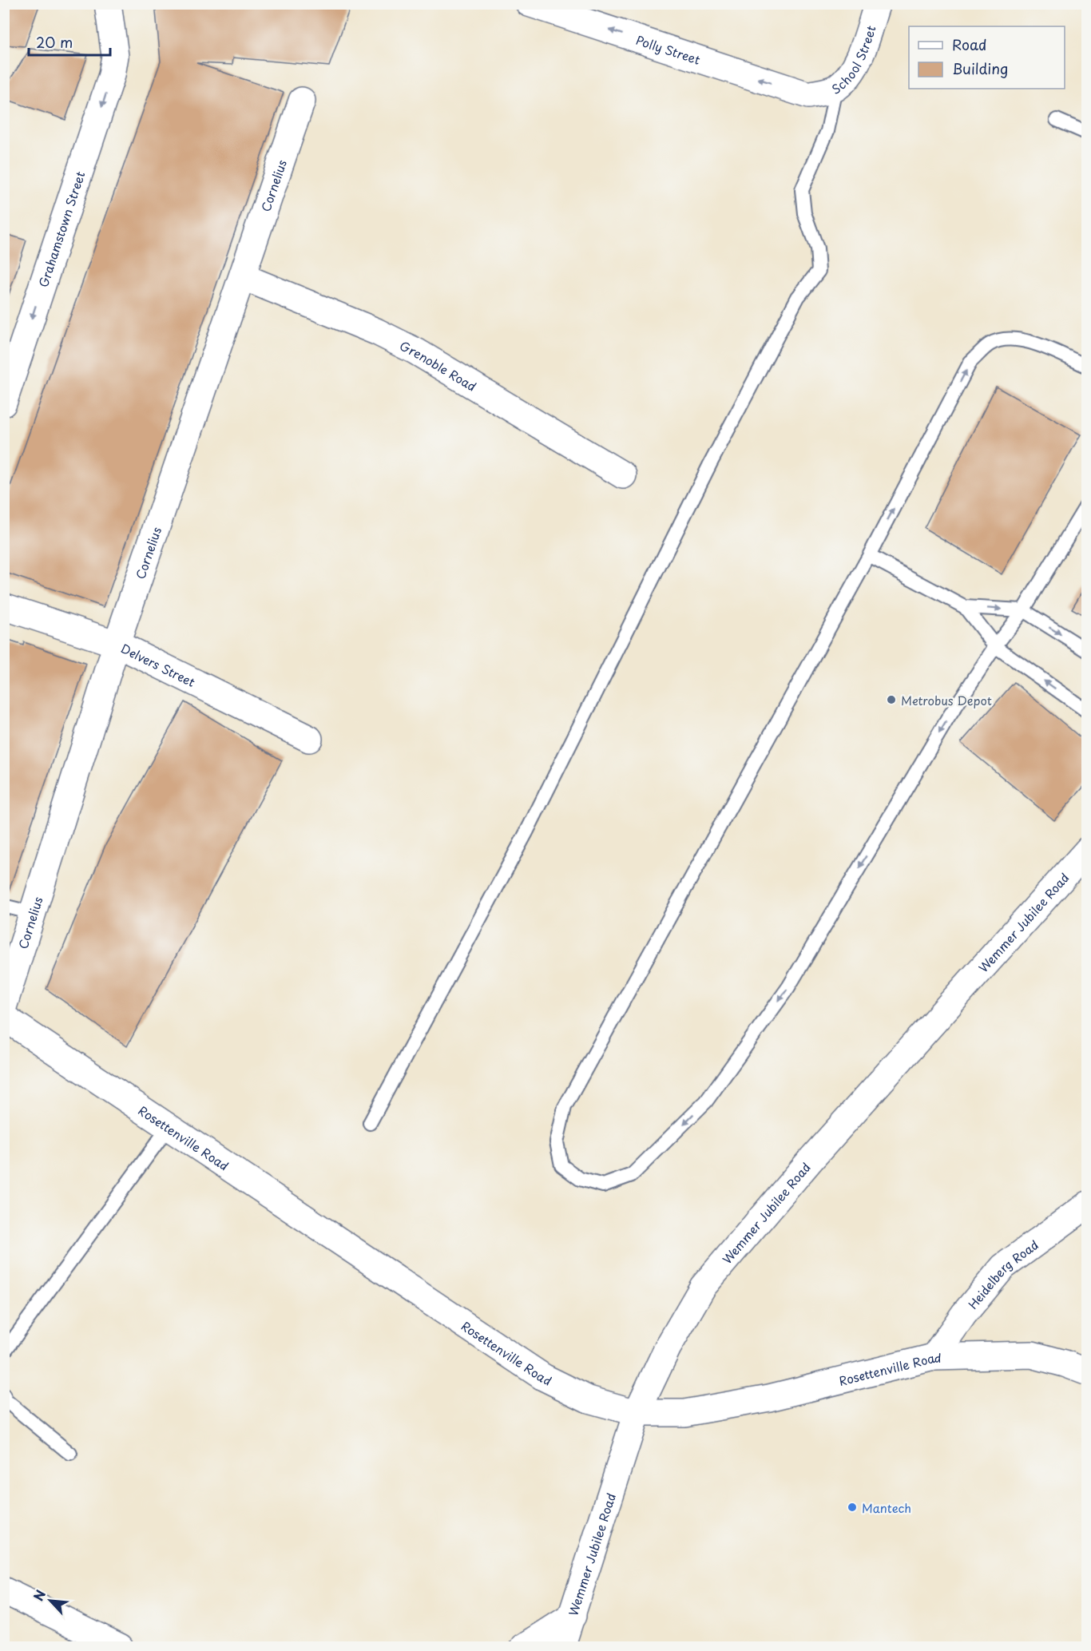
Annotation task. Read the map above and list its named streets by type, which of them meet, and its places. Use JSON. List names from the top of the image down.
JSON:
{
  "streets": {
    "street": [
      "Polly Street",
      "School Street",
      "Cornelius",
      "Grahamstown Street",
      "Grenoble Road",
      "Delvers Street",
      "Wemmer Jubilee Road",
      "Rosettenville Road",
      "Heidelberg Road"
    ]
  },
  "crossings": [
    ["Polly Street", "School Street"],
    ["Cornelius", "Grenoble Road"],
    ["Cornelius", "Delvers Street"],
    ["Wemmer Jubilee Road", "Rosettenville Road"],
    ["Rosettenville Road", "Heidelberg Road"]
  ],
  "one_way": ["Polly Street", "Grahamstown Street"],
  "places": ["Metrobus Depot", "Mantech"],
  "legend": ["Road", "Building"],
  "scale_bar": "20 m",
  "north": "top left"
}
